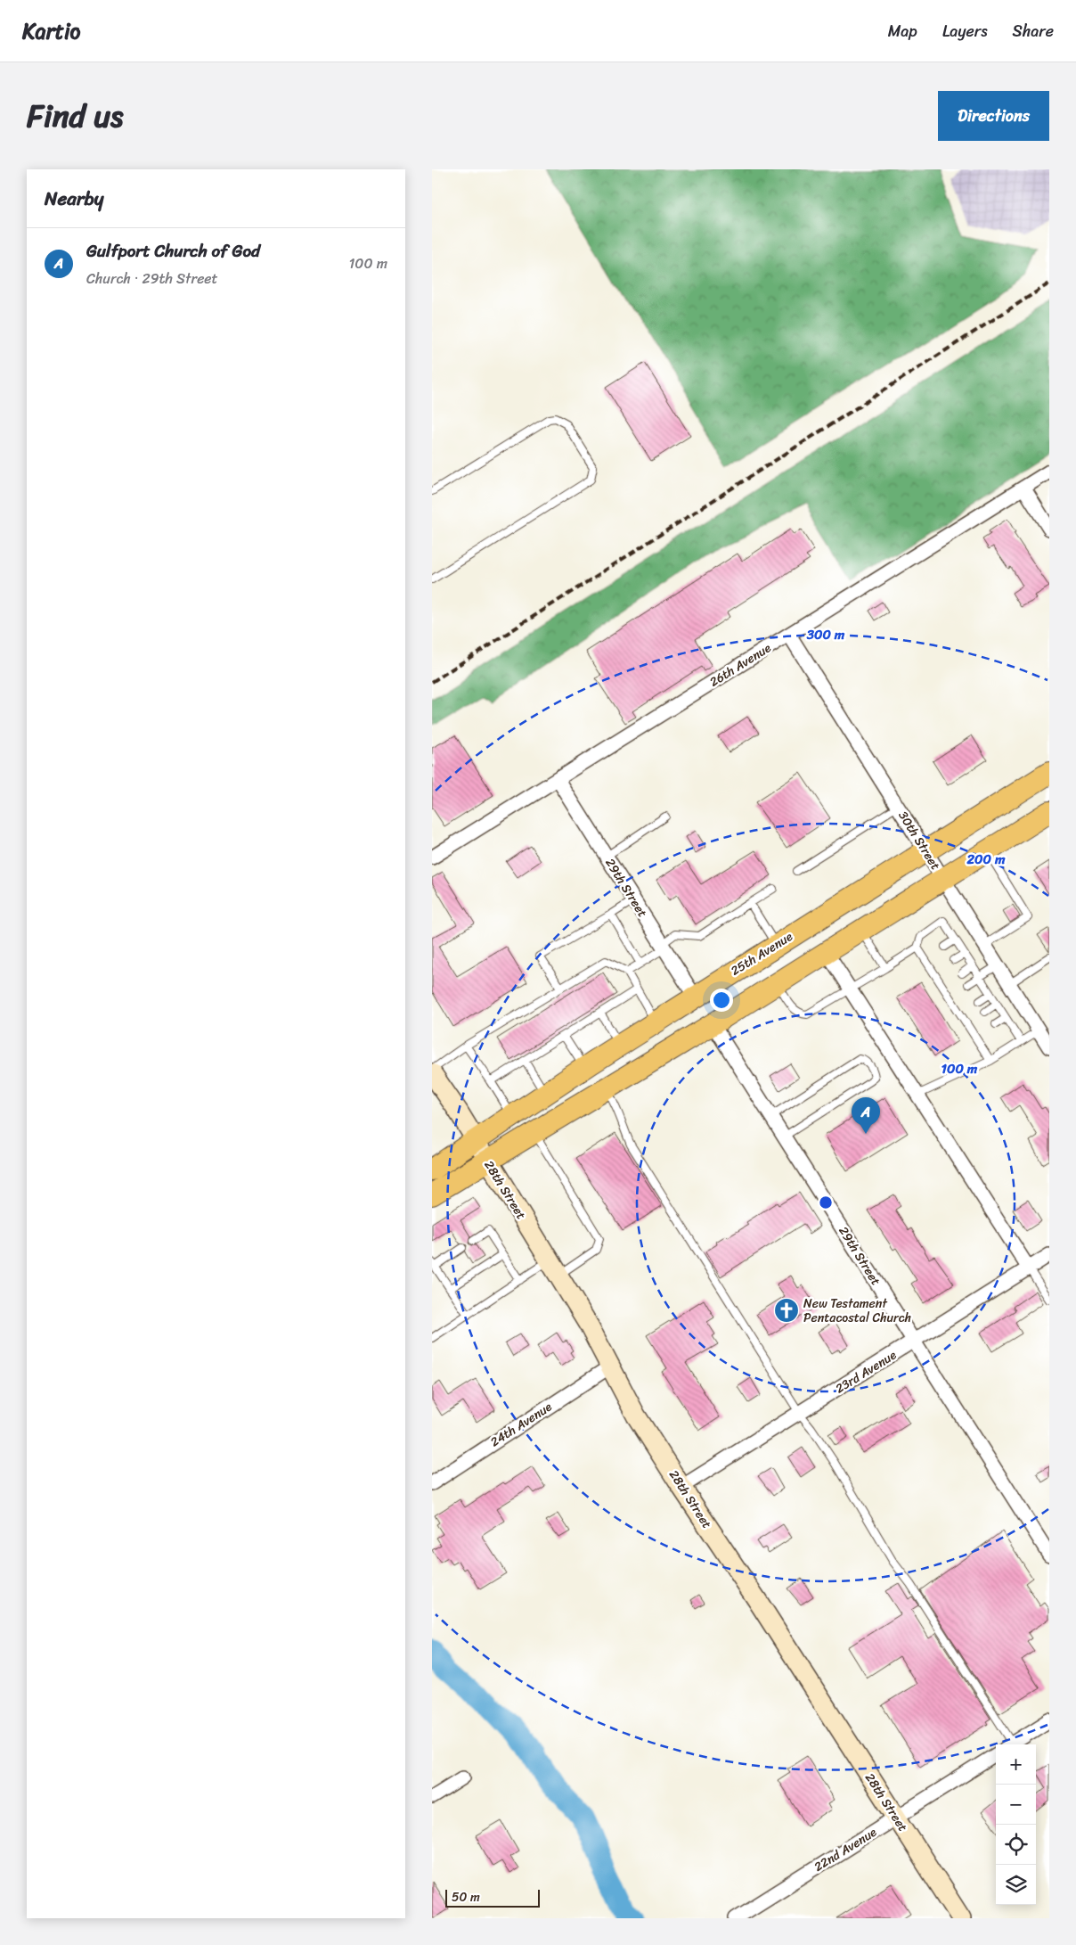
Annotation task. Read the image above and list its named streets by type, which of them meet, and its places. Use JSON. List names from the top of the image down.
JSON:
{
  "streets": {
    "main road": ["25th Avenue", "28th Street"],
    "street": [
      "26th Avenue",
      "30th Street",
      "29th Street",
      "23rd Avenue",
      "24th Avenue",
      "22nd Avenue"
    ]
  },
  "crossings": [
    ["26th Avenue", "30th Street"],
    ["26th Avenue", "29th Street"],
    ["30th Street", "25th Avenue"],
    ["29th Street", "25th Avenue"],
    ["29th Street", "23rd Avenue"],
    ["25th Avenue", "28th Street"],
    ["28th Street", "23rd Avenue"],
    ["28th Street", "24th Avenue"],
    ["28th Street", "22nd Avenue"]
  ],
  "places": {
    "church": ["New Testament Pentacostal Church"]
  },
  "scale_bar": "50 m",
  "page": {
    "header": "Kartio",
    "nav": ["Map", "Layers", "Share"],
    "title": "Find us",
    "buttons": "Directions",
    "heading": "Nearby",
    "list": [
      {
        "mark": "A",
        "name": "Gulfport Church of God",
        "note": "Church · 29th Street",
        "value": "100 m"
      }
    ],
    "pins": "A",
    "map_buttons": ["+", "−"],
    "scale": "50 m"
  },
  "rings": ["300 m", "200 m", "100 m"]
}
